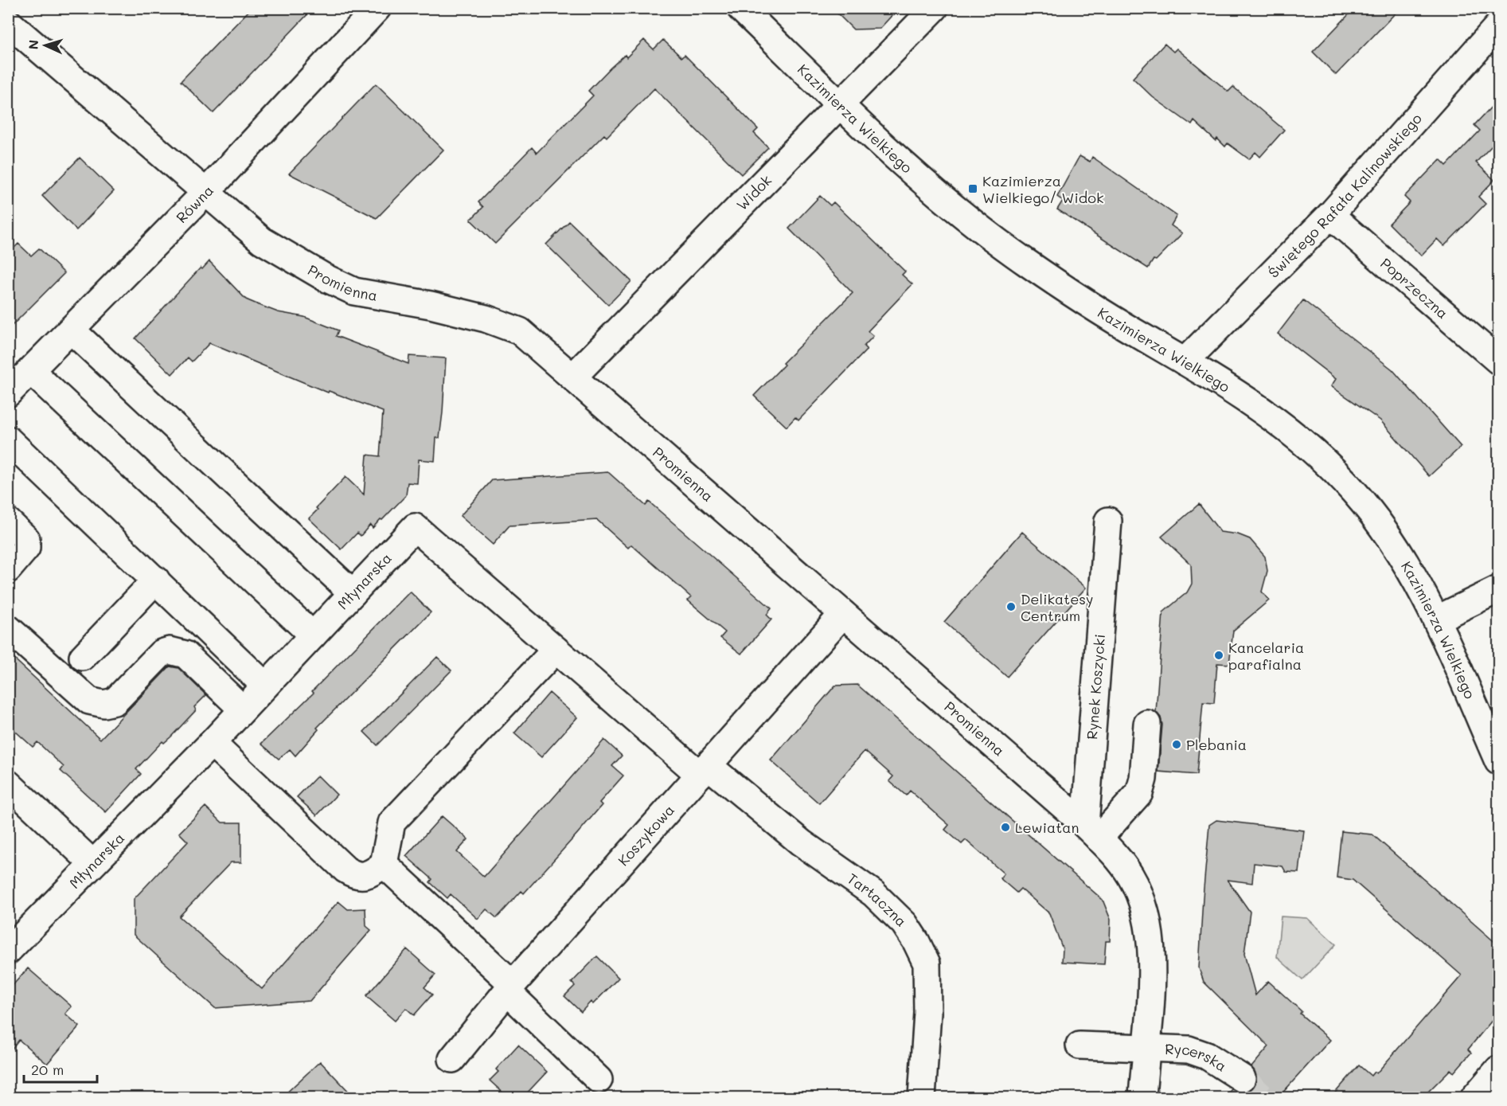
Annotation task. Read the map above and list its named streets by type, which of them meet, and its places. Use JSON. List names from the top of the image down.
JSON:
{
  "streets": {
    "street": [
      "Kazimierza Wielkiego",
      "Widok",
      "Świętego Rafała Kalinowskiego",
      "Równa",
      "Promienna",
      "Poprzeczna",
      "Młynarska",
      "Rynek Koszycki",
      "Koszykowa",
      "Tartaczna",
      "Rycerska"
    ]
  },
  "crossings": [
    ["Kazimierza Wielkiego", "Widok"],
    ["Kazimierza Wielkiego", "Świętego Rafała Kalinowskiego"],
    ["Widok", "Promienna"],
    ["Świętego Rafała Kalinowskiego", "Poprzeczna"],
    ["Równa", "Promienna"],
    ["Promienna", "Rynek Koszycki"],
    ["Promienna", "Koszykowa"],
    ["Promienna", "Rycerska"],
    ["Młynarska", "Koszykowa"],
    ["Młynarska", "Tartaczna"],
    ["Koszykowa", "Tartaczna"]
  ],
  "places": {
    "transit": ["Kazimierza Wielkiego/ Widok"],
    "other": [
      "Delikatesy Centrum",
      "Kancelaria parafialna",
      "Plebania",
      "Lewiatan"
    ]
  },
  "scale_bar": "20 m",
  "north": "left"
}
